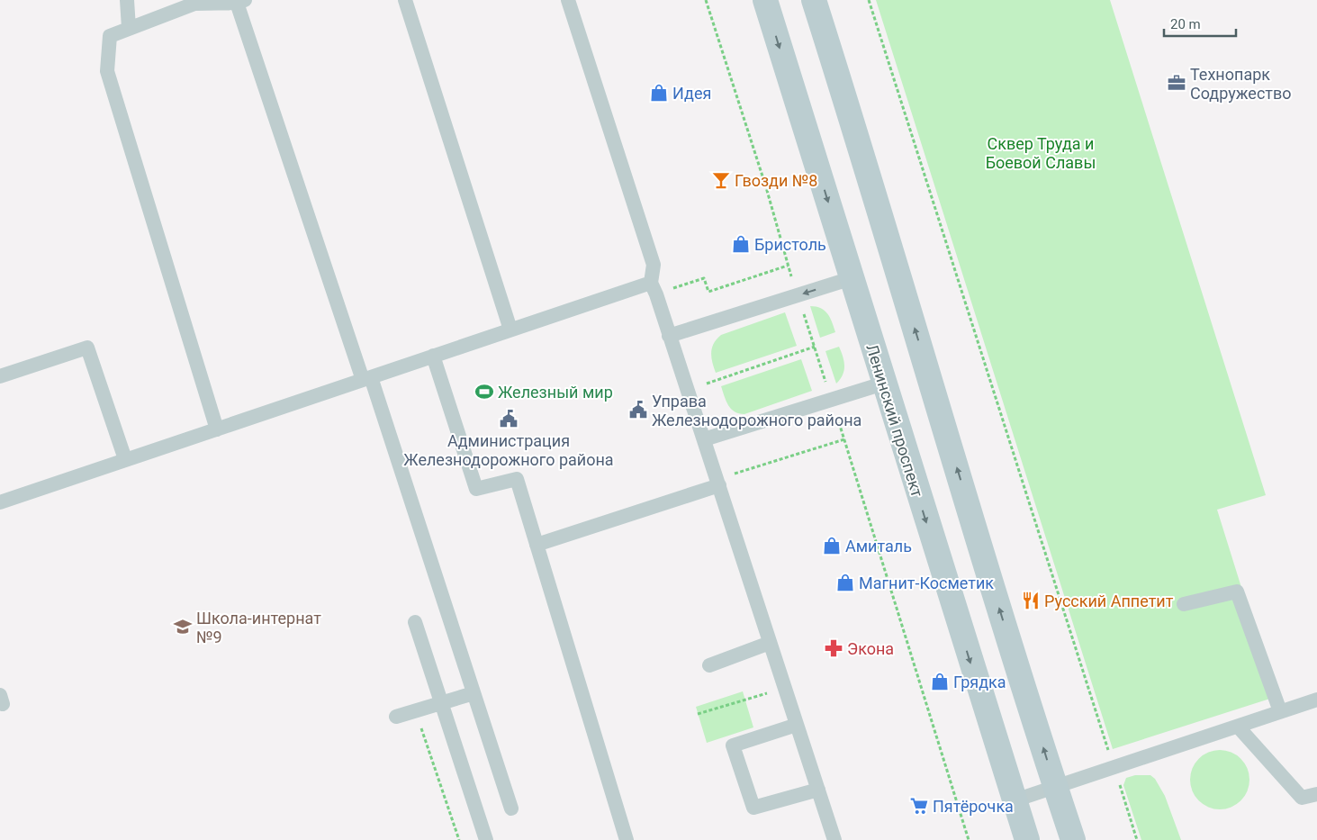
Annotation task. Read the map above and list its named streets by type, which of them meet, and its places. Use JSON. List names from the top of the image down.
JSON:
{
  "streets": {
    "main road": ["Ленинский проспект"]
  },
  "parks": ["Сквер Труда и Боевой Славы"],
  "places": {
    "office": ["Технопарк Содружество"],
    "shop": [
      "Идея",
      "Бристоль",
      "Амиталь",
      "Магнит-Косметик",
      "Грядка"
    ],
    "bar": ["Гвозди №8"],
    "sports": ["Железный мир"],
    "public building": ["Управа Железнодорожного района", "Администрация Железнодорожного района"],
    "restaurant": ["Русский Аппетит"],
    "school or university": ["Школа-интернат №9"],
    "pharmacy": ["Экона"],
    "supermarket": ["Пятёрочка"]
  },
  "scale_bar": "20 m"
}
